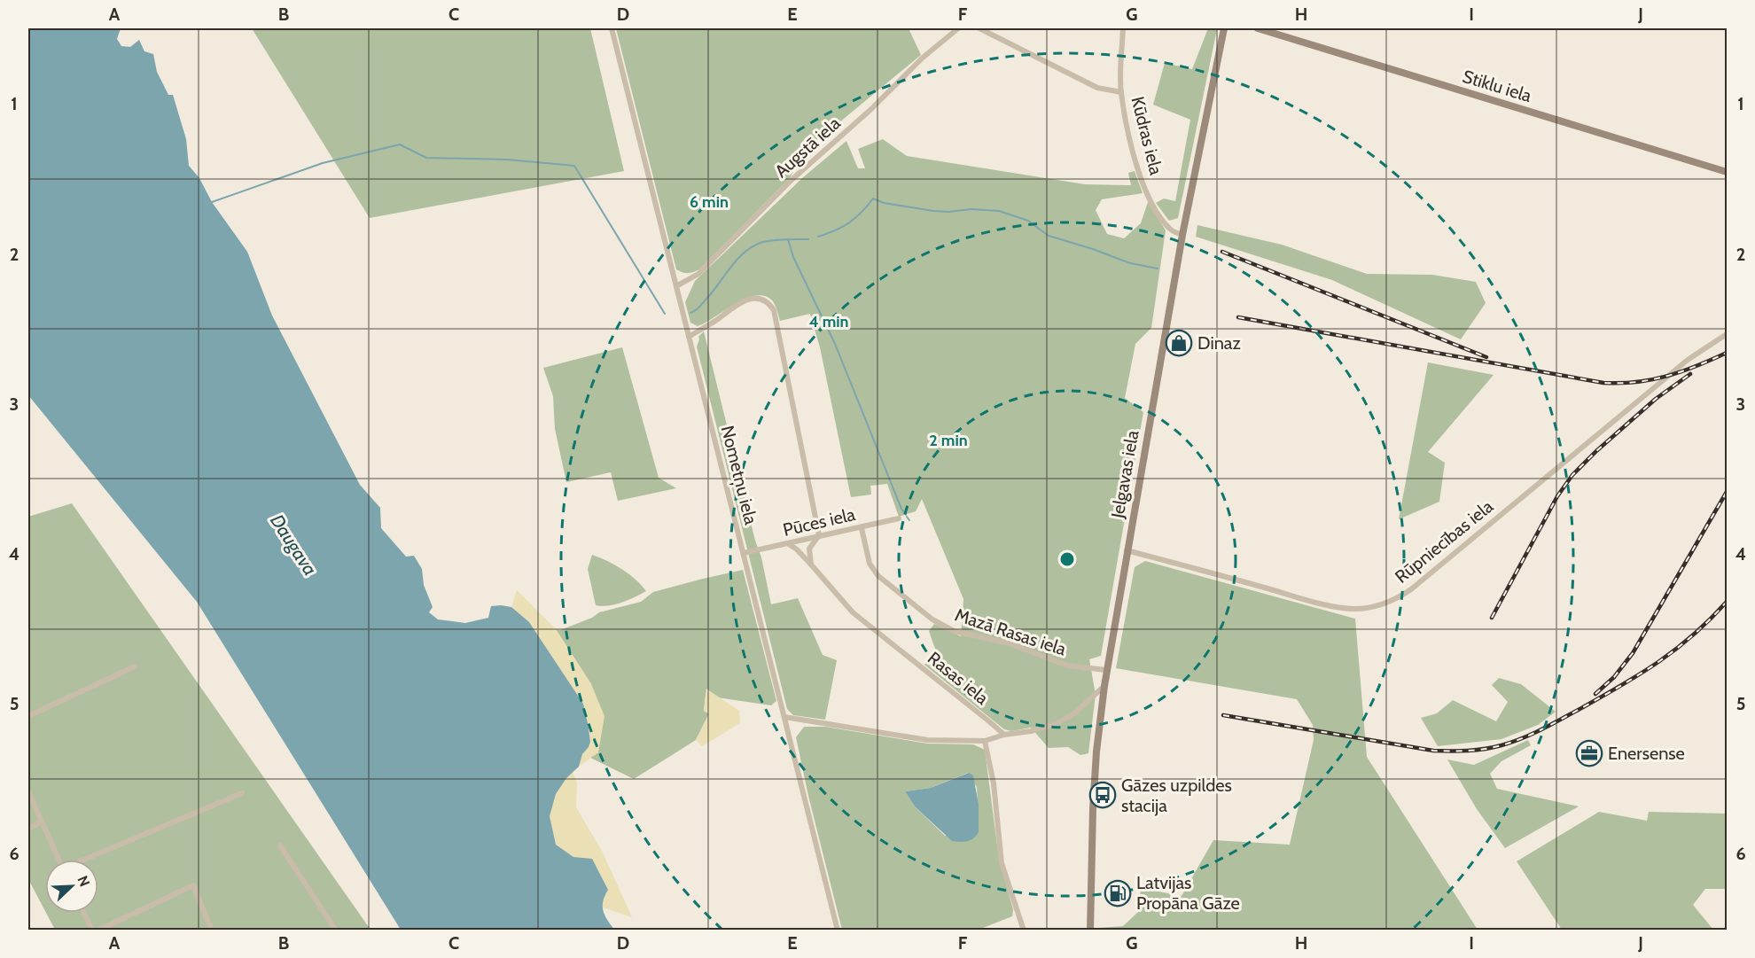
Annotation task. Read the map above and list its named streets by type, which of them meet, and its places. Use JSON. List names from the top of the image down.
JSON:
{
  "streets": {
    "street": [
      "Stiklu iela",
      "Kūdras iela",
      "Augstā iela",
      "Jelgavas iela",
      "Nometņu iela",
      "Pūces iela",
      "Rūpniecības iela",
      "Mazā Rasas iela",
      "Rasas iela"
    ]
  },
  "crossings": [
    ["Kūdras iela", "Jelgavas iela"],
    ["Augstā iela", "Nometņu iela"],
    ["Jelgavas iela", "Rūpniecības iela"],
    ["Jelgavas iela", "Mazā Rasas iela"],
    ["Nometņu iela", "Pūces iela"],
    ["Pūces iela", "Mazā Rasas iela"],
    ["Pūces iela", "Rasas iela"]
  ],
  "water": ["Daugava"],
  "places": {
    "shop": ["Dinaz"],
    "office": ["Enersense"],
    "bus stop": ["Gāzes uzpildes stacija"],
    "fuel station": ["Latvijas Propāna Gāze"]
  },
  "north": "top right",
  "grid": {
    "columns": [
      "A",
      "B",
      "C",
      "D",
      "E",
      "F",
      "G",
      "H",
      "I",
      "J"
    ],
    "rows": [
      "1",
      "2",
      "3",
      "4",
      "5",
      "6"
    ]
  },
  "rings": ["6 min", "4 min", "2 min"]
}
